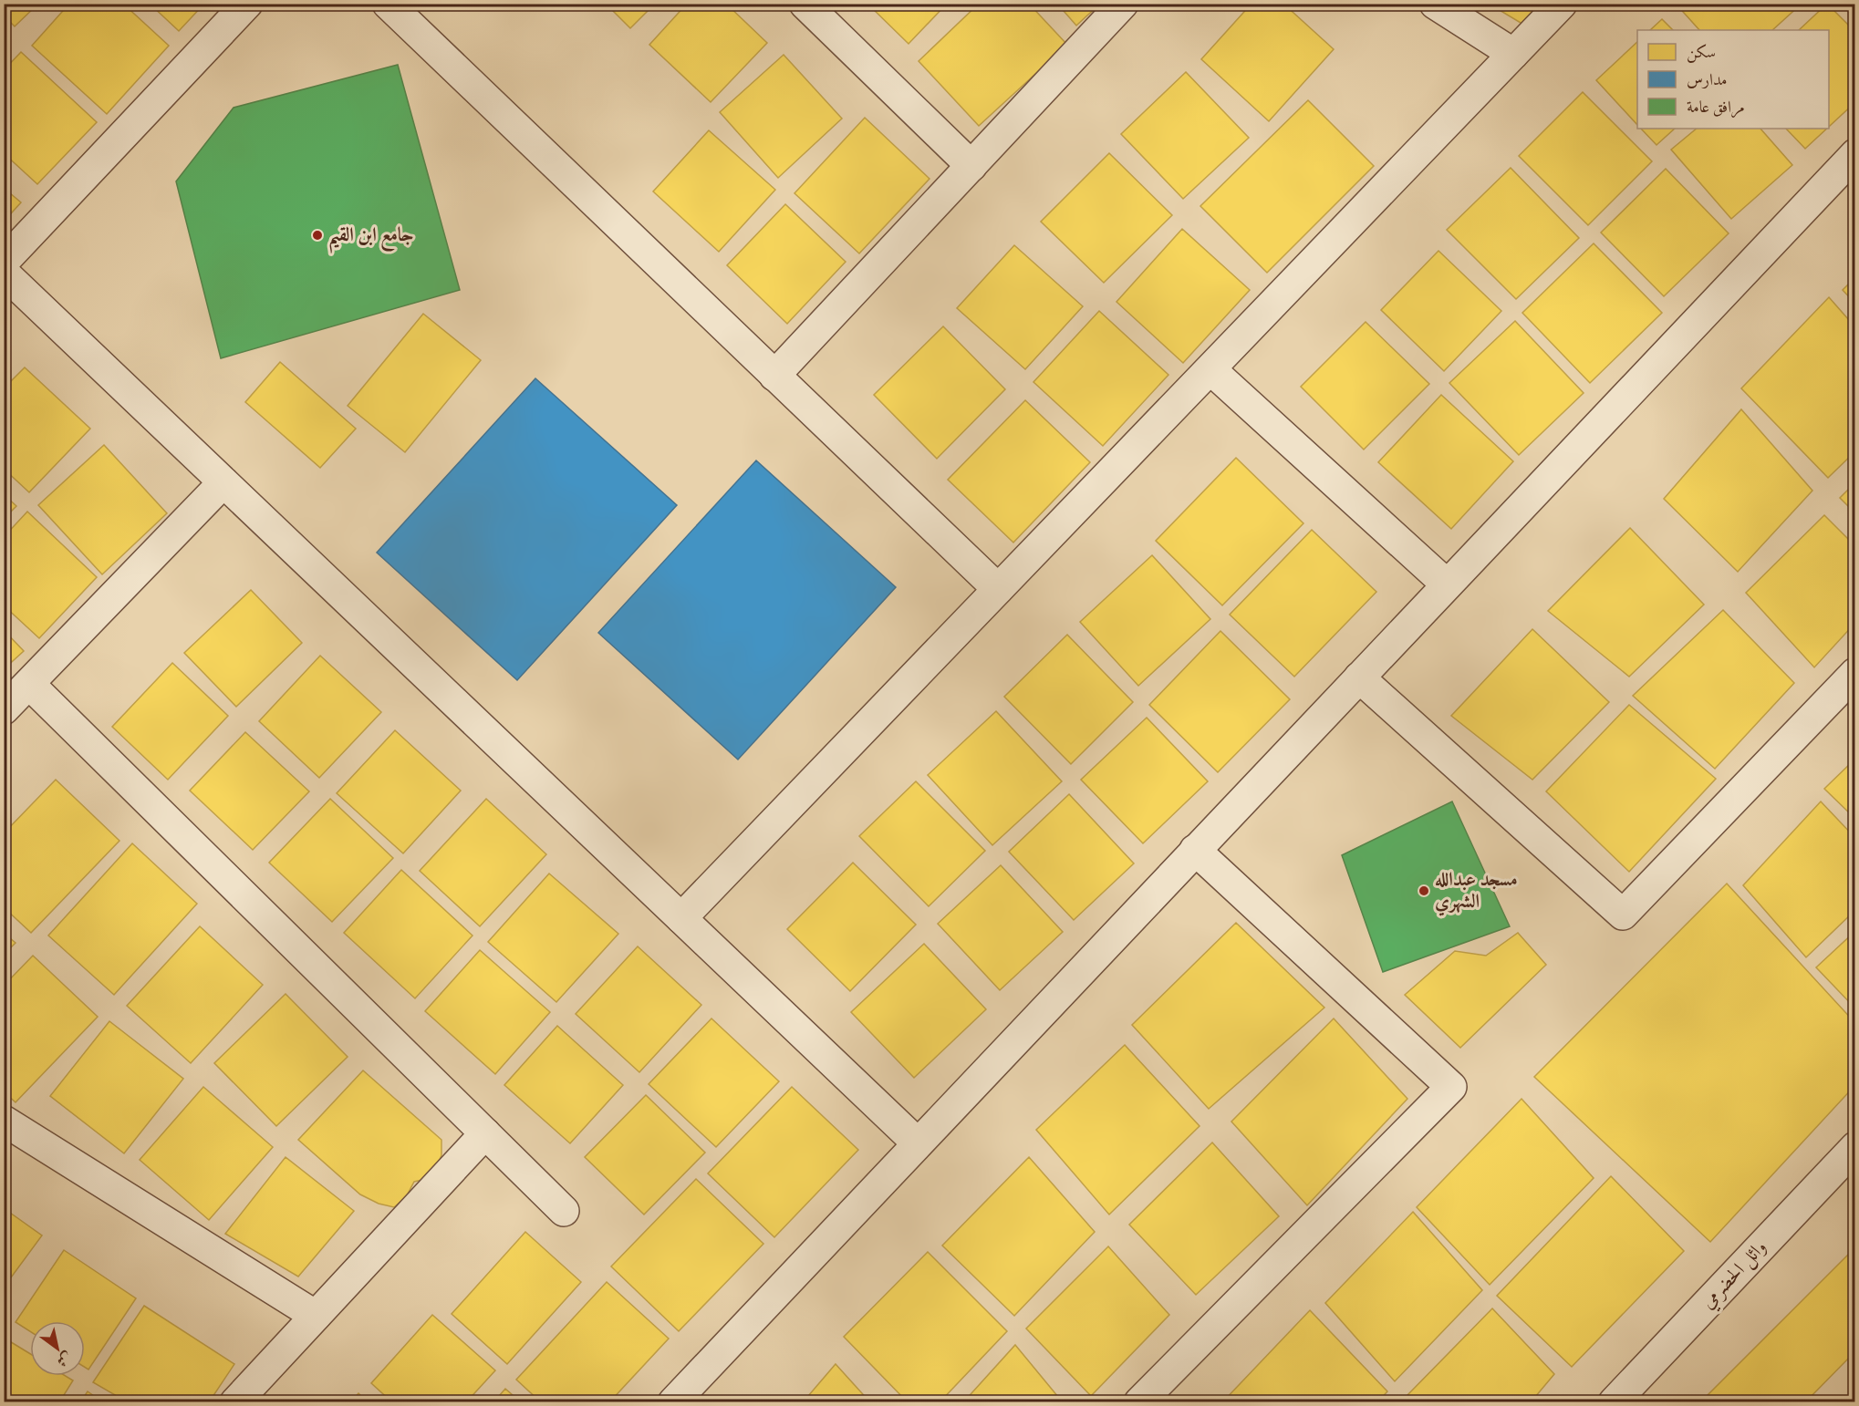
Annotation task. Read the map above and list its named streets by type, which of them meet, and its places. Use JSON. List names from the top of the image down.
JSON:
{
  "streets": {
    "street": ["وائل الحضرمي"]
  },
  "places": ["جامع ابن القيم", "مسجد عبدالله الشهري"],
  "legend": ["سكن", "مدارس", "مرافق عامة"],
  "north": "bottom right"
}
